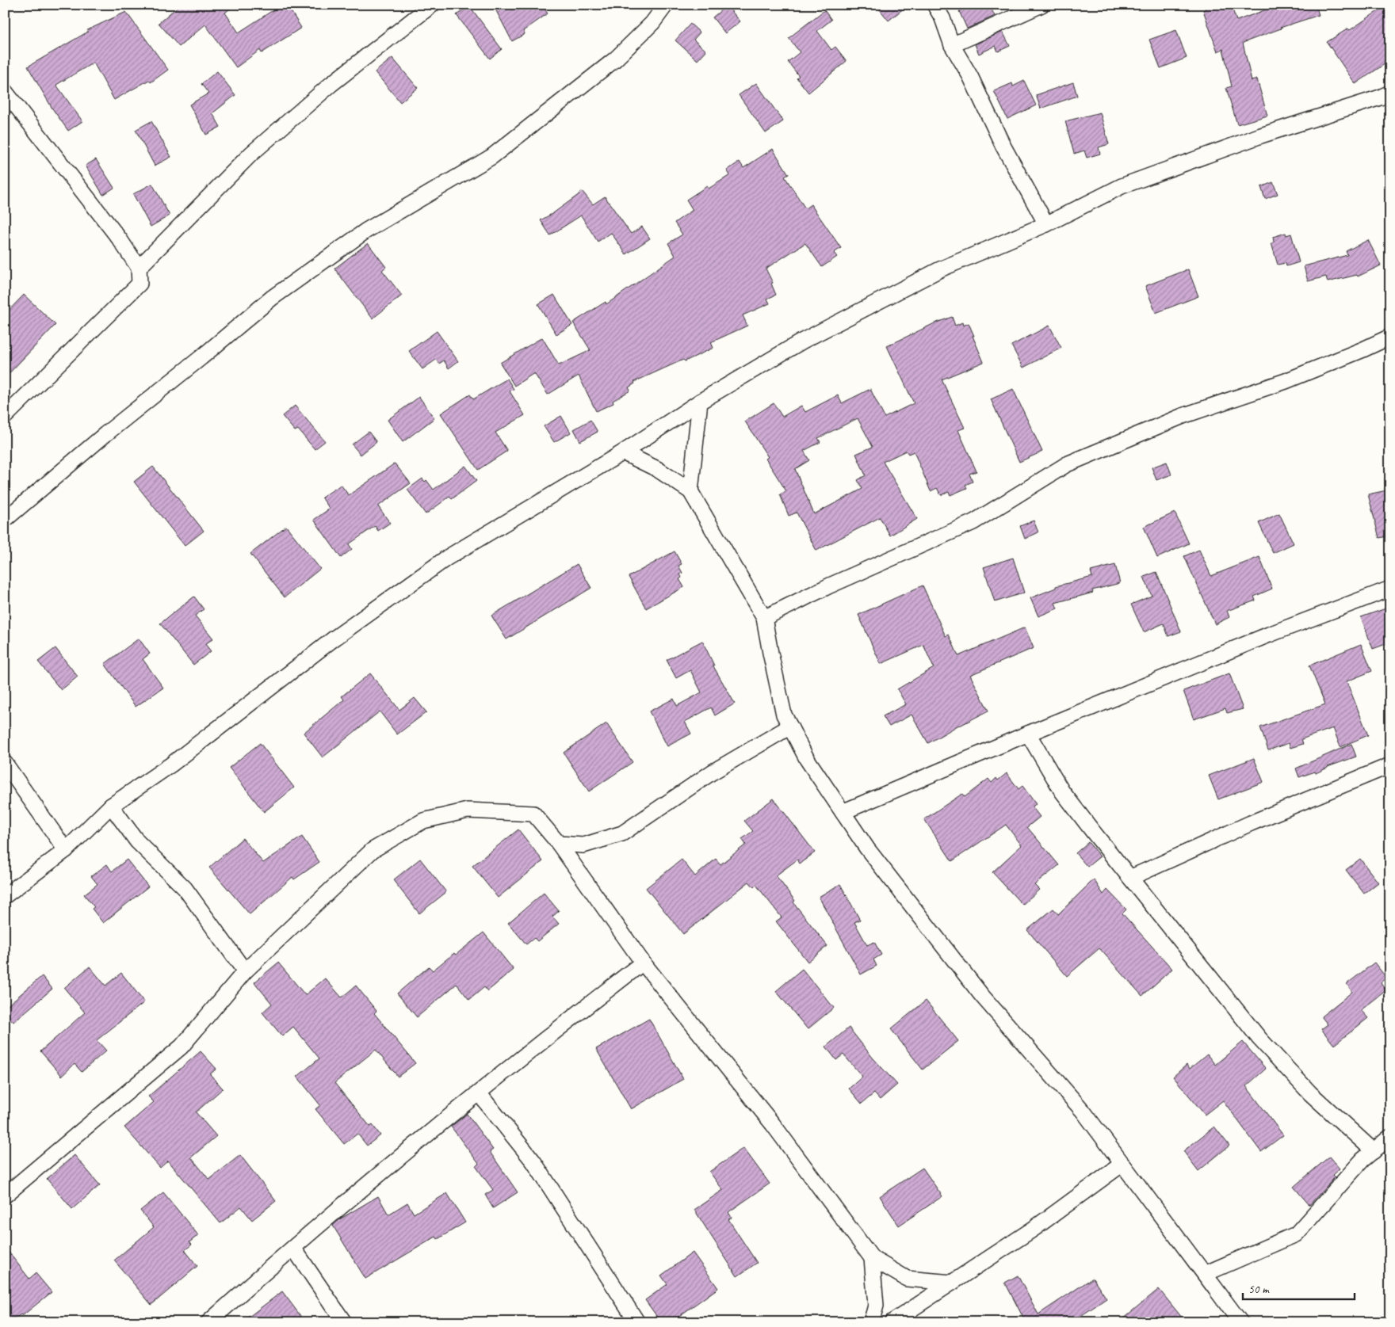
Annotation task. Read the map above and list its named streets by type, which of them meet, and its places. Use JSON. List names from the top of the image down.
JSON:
{
  "scale_bar": "50 m"
}
